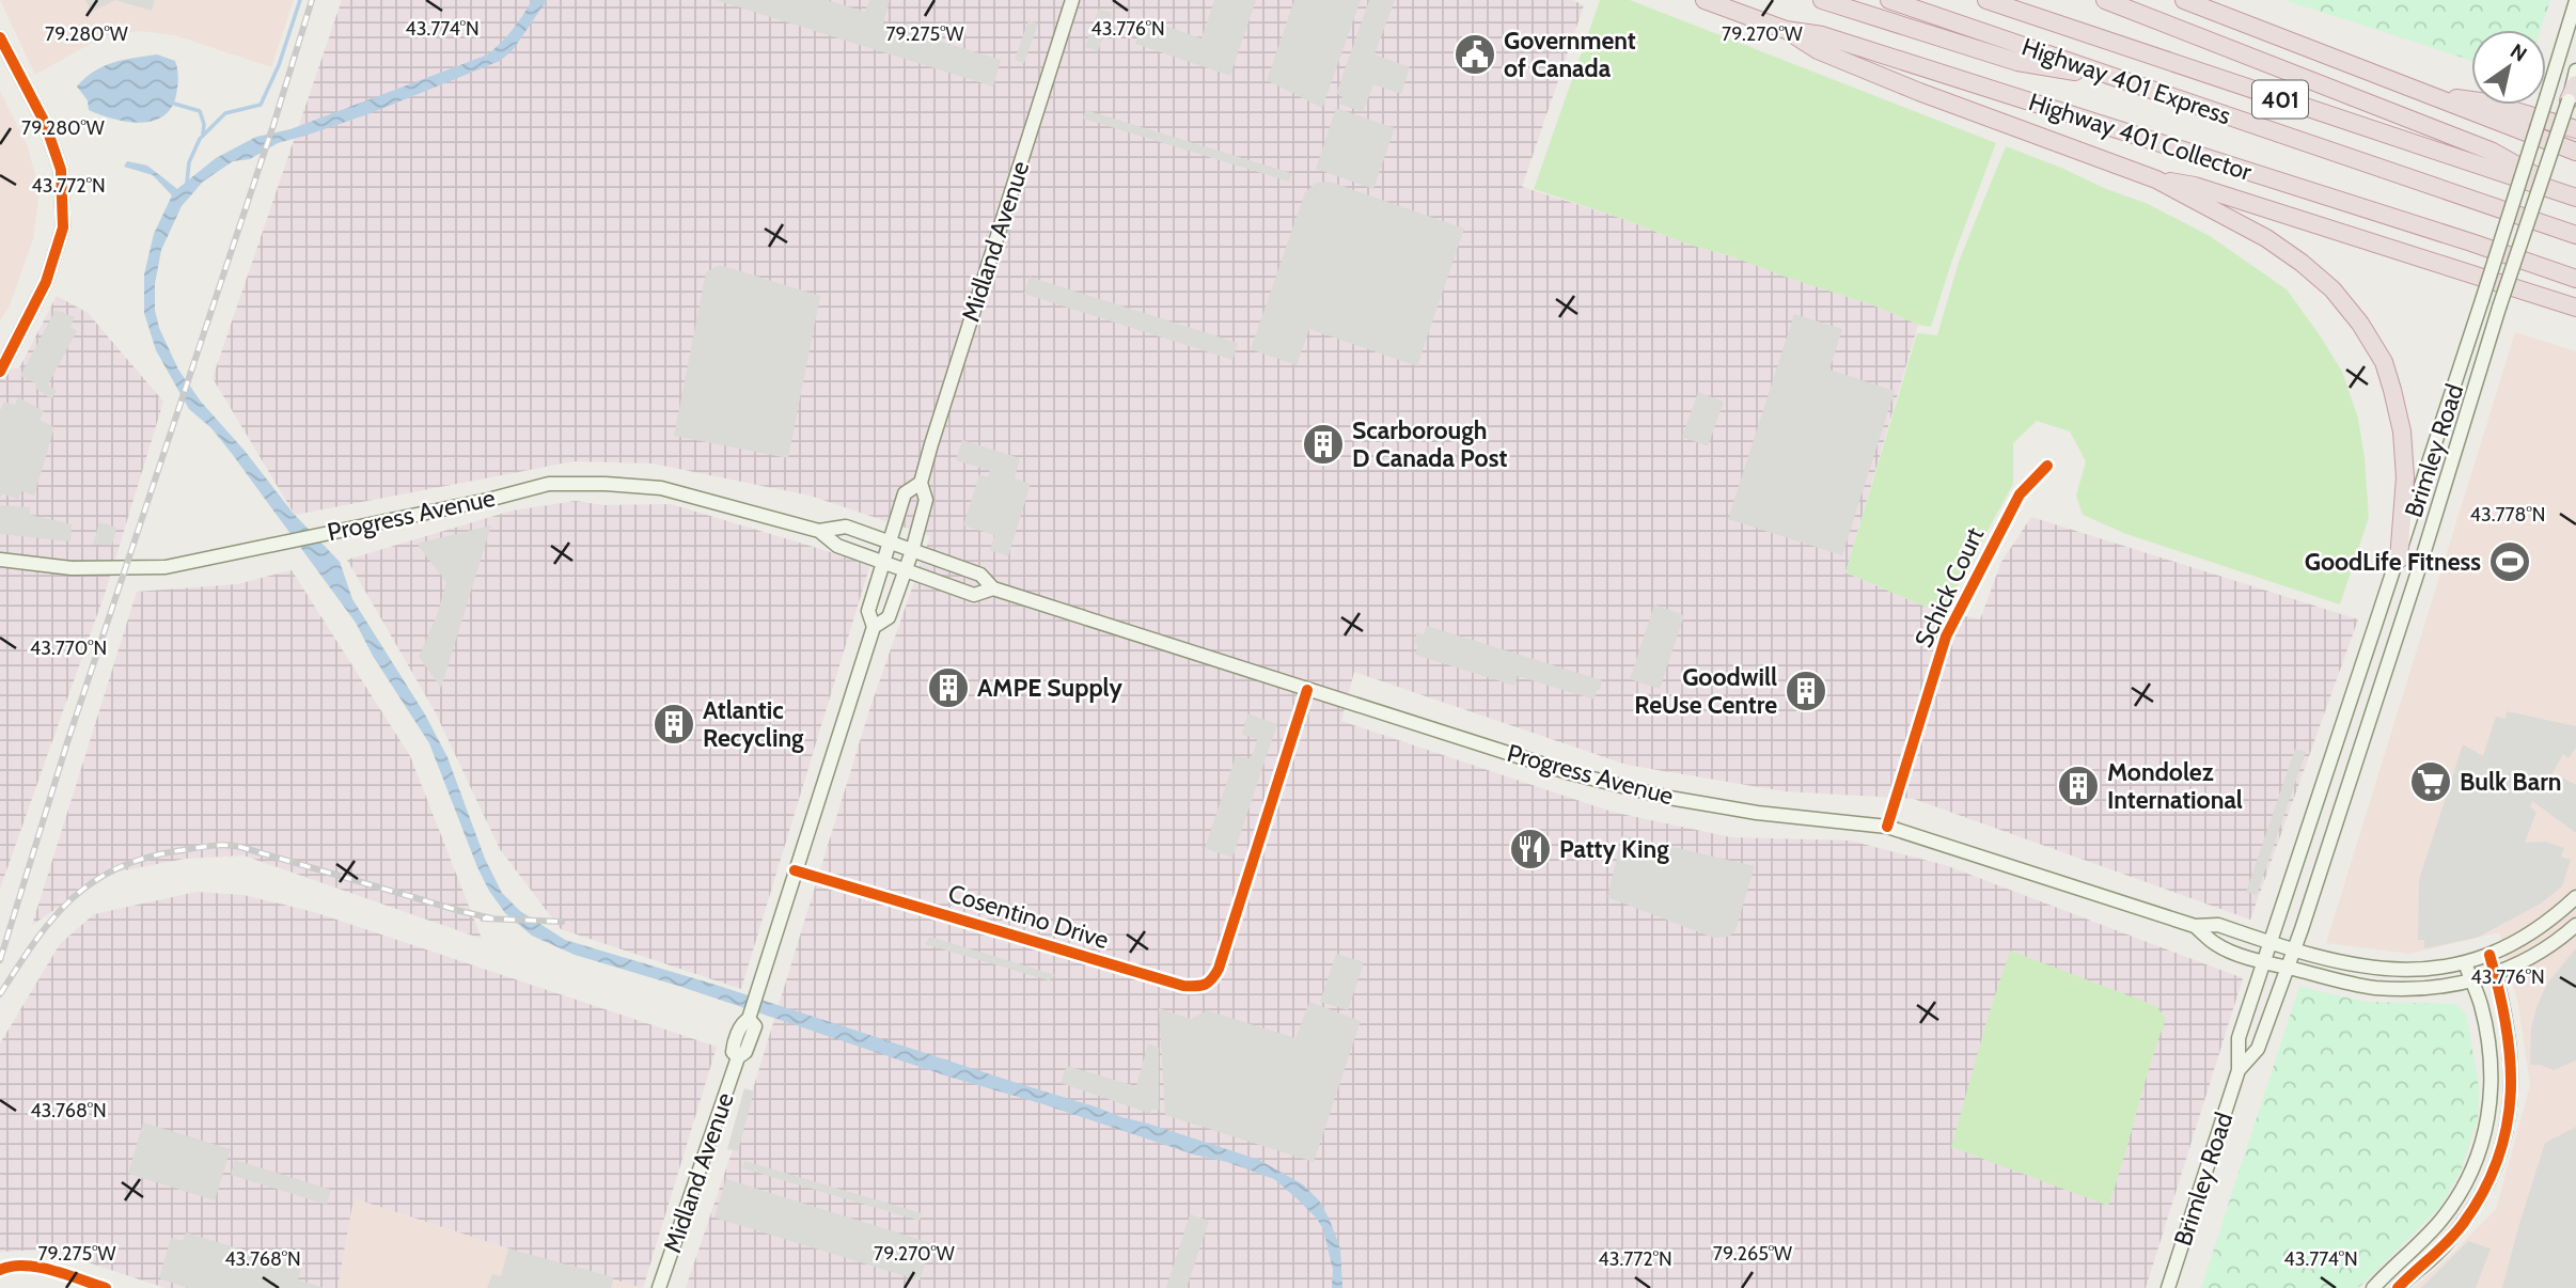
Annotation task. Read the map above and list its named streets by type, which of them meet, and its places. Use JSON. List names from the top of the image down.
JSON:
{
  "streets": {
    "highway": ["Highway 401 Express", "401", "Highway 401 Collector"],
    "main road": ["Midland Avenue", "Brimley Road", "Progress Avenue"],
    "street": ["Schick Court", "Cosentino Drive"]
  },
  "crossings": [
    ["Midland Avenue", "Progress Avenue"],
    ["Midland Avenue", "Cosentino Drive"],
    ["Brimley Road", "Progress Avenue"],
    ["Progress Avenue", "Schick Court"],
    ["Progress Avenue", "Cosentino Drive"]
  ],
  "places": {
    "public building": ["Government of Canada"],
    "building": [
      "Scarborough D Canada Post",
      "AMPE Supply",
      "Goodwill ReUse Centre",
      "Atlantic Recycling",
      "Mondolez International"
    ],
    "sports": ["GoodLife Fitness"],
    "supermarket": ["Bulk Barn"],
    "restaurant": ["Patty King"]
  },
  "north": "top right",
  "coordinates": [
    "43.774°N",
    "43.776°N",
    "79.280°W",
    "79.275°W",
    "79.270°W",
    "43.772°N",
    "43.778°N",
    "43.770°N",
    "43.768°N",
    "79.265°W"
  ]
}
